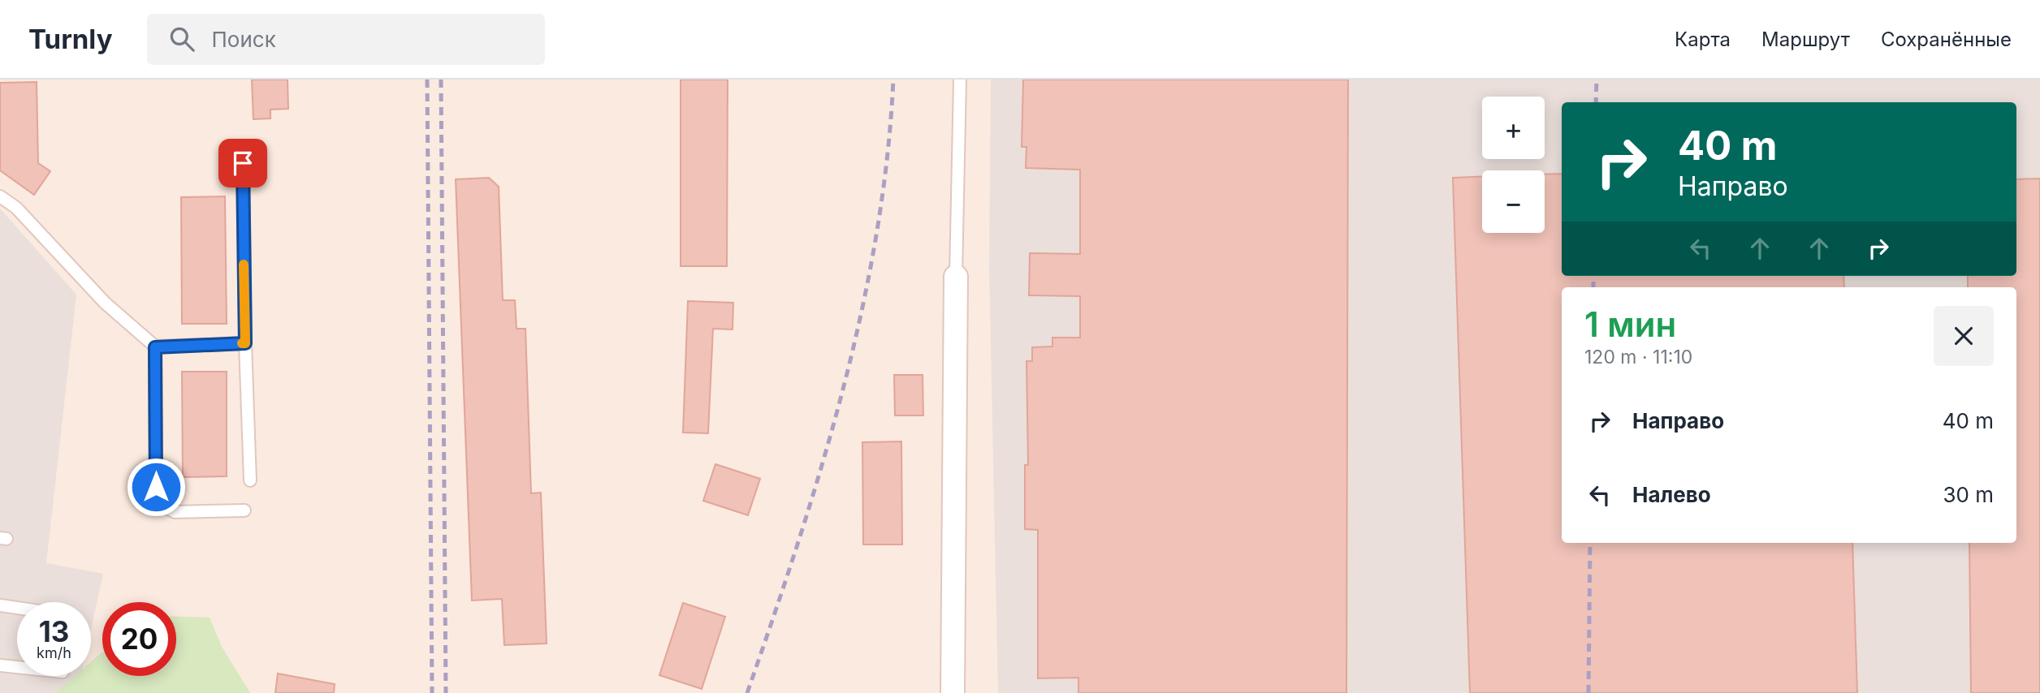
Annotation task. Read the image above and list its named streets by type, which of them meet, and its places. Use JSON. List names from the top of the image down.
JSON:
{
  "page": {
    "header": "Turnly",
    "search": "Поиск",
    "nav": ["Карта", "Маршрут", "Сохранённые"],
    "map_buttons": ["+", "−"],
    "turn": ["40 m", "Направо"],
    "heading": ["1 мин", "120 m · 11:10"],
    "list": [
      {
        "name": "Направо",
        "value": "40 m"
      },
      {
        "name": "Налево",
        "value": "30 m"
      }
    ],
    "speed": "13 km/h",
    "limit": "20"
  }
}
